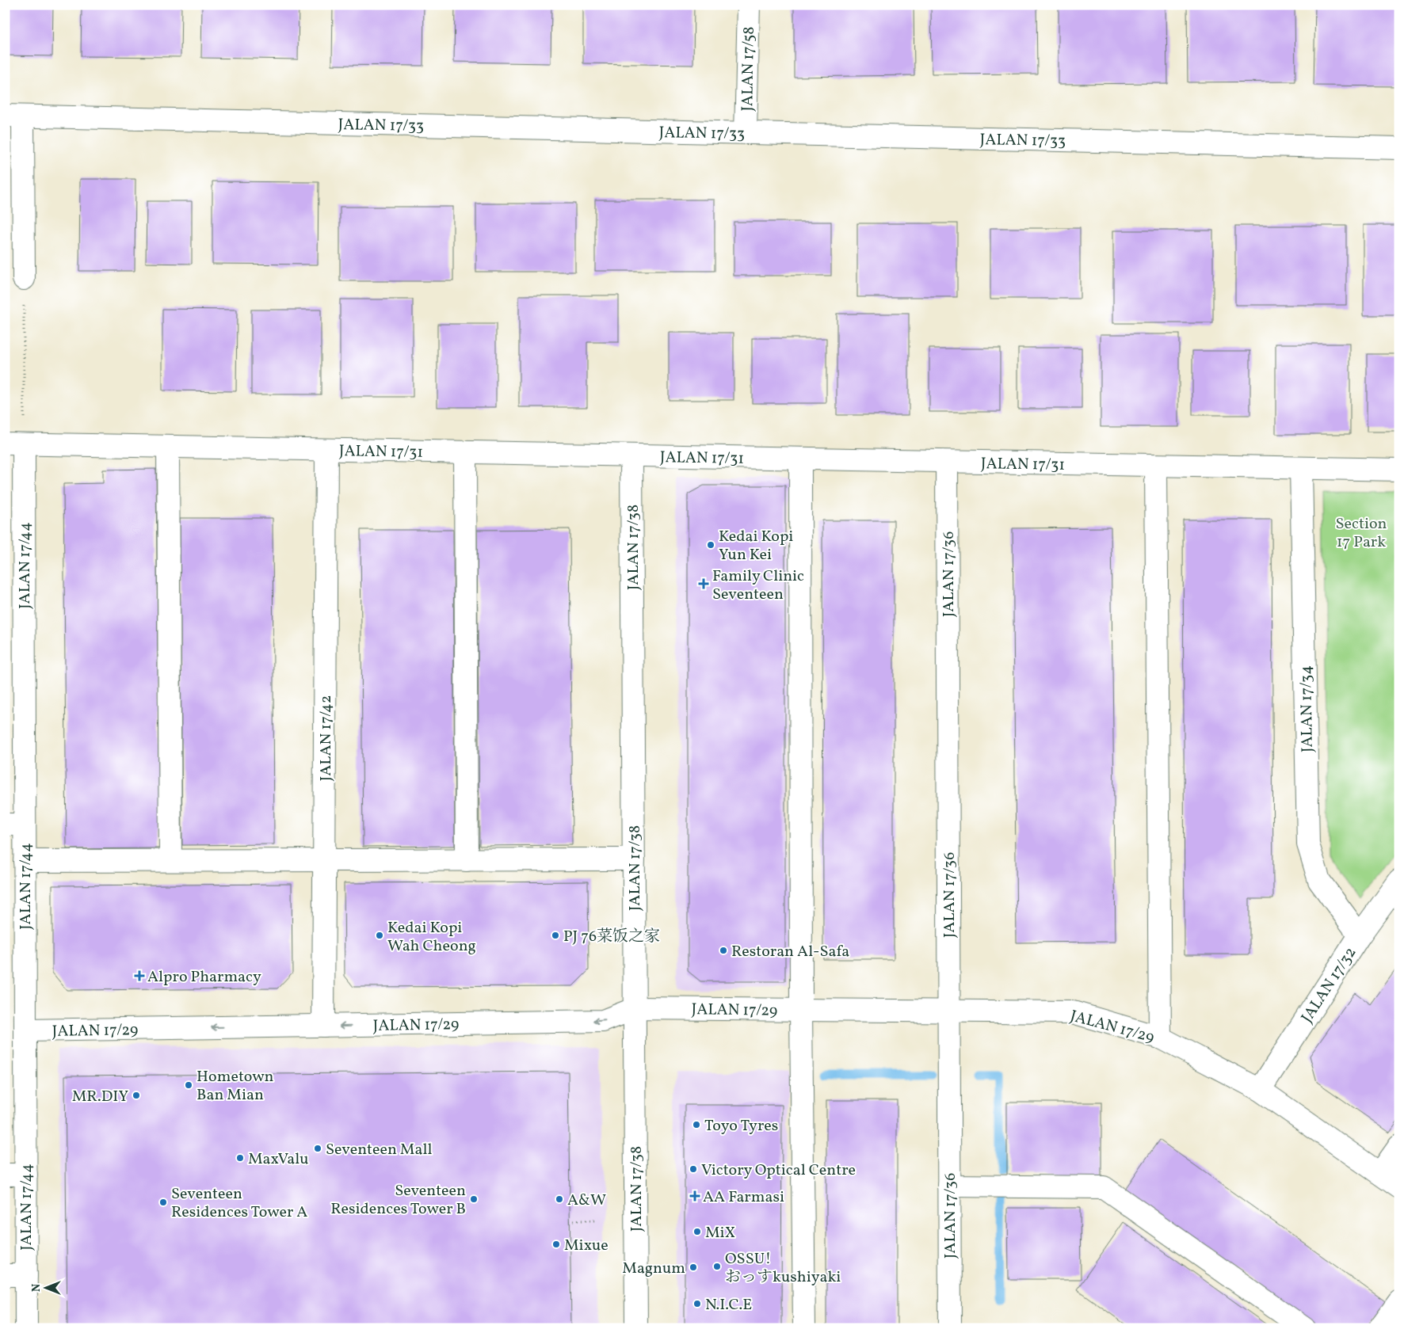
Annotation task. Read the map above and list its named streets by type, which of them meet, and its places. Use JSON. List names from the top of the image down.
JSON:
{
  "streets": {
    "street": [
      "JALAN 17/58",
      "JALAN 17/33",
      "JALAN 17/31",
      "JALAN 17/38",
      "JALAN 17/44",
      "JALAN 17/36",
      "JALAN 17/34",
      "JALAN 17/42",
      "JALAN 17/32",
      "JALAN 17/29"
    ]
  },
  "crossings": [
    ["JALAN 17/58", "JALAN 17/33"],
    ["JALAN 17/31", "JALAN 17/38"],
    ["JALAN 17/31", "JALAN 17/44"],
    ["JALAN 17/31", "JALAN 17/36"],
    ["JALAN 17/31", "JALAN 17/34"],
    ["JALAN 17/31", "JALAN 17/42"],
    ["JALAN 17/38", "JALAN 17/29"],
    ["JALAN 17/44", "JALAN 17/29"],
    ["JALAN 17/36", "JALAN 17/29"],
    ["JALAN 17/34", "JALAN 17/32"],
    ["JALAN 17/42", "JALAN 17/29"],
    ["JALAN 17/32", "JALAN 17/29"]
  ],
  "parks": ["Section 17 Park"],
  "places": {
    "other": [
      "Kedai Kopi Yun Kei",
      "Kedai Kopi Wah Cheong",
      "PJ 76菜饭之家",
      "Restoran Al-Safa",
      "Hometown Ban Mian",
      "MR.DIY",
      "Toyo Tyres",
      "Seventeen Mall",
      "MaxValu",
      "Victory Optical Centre",
      "Seventeen Residences Tower B",
      "A&W",
      "Seventeen Residences Tower A",
      "MiX",
      "Mixue",
      "OSSU! おっすkushiyaki",
      "Magnum",
      "N.I.C.E"
    ],
    "health": ["Family Clinic Seventeen", "Alpro Pharmacy", "AA Farmasi"]
  },
  "north": "left"
}
